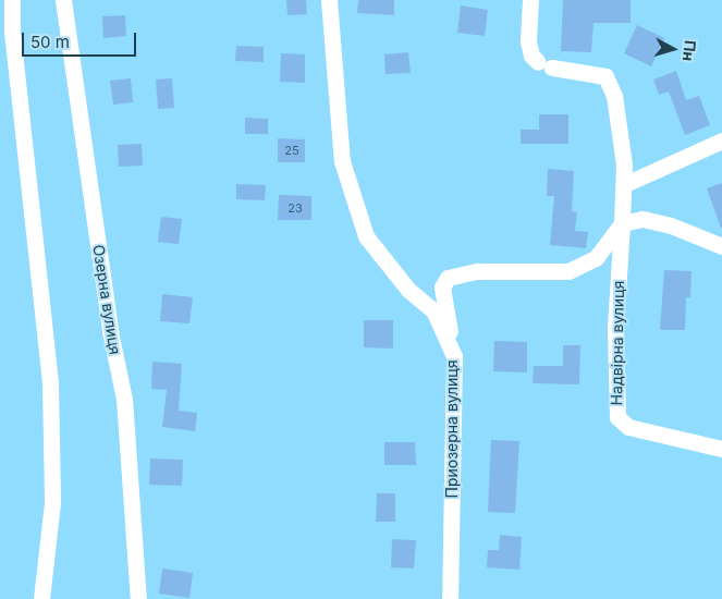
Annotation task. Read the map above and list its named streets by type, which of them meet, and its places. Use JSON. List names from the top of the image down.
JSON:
{
  "streets": {
    "street": ["Озерна вулиця", "Надвірна вулиця", "Приозерна вулиця"]
  },
  "house_numbers": ["25", "23"],
  "scale_bar": "50 m",
  "north": "right"
}
